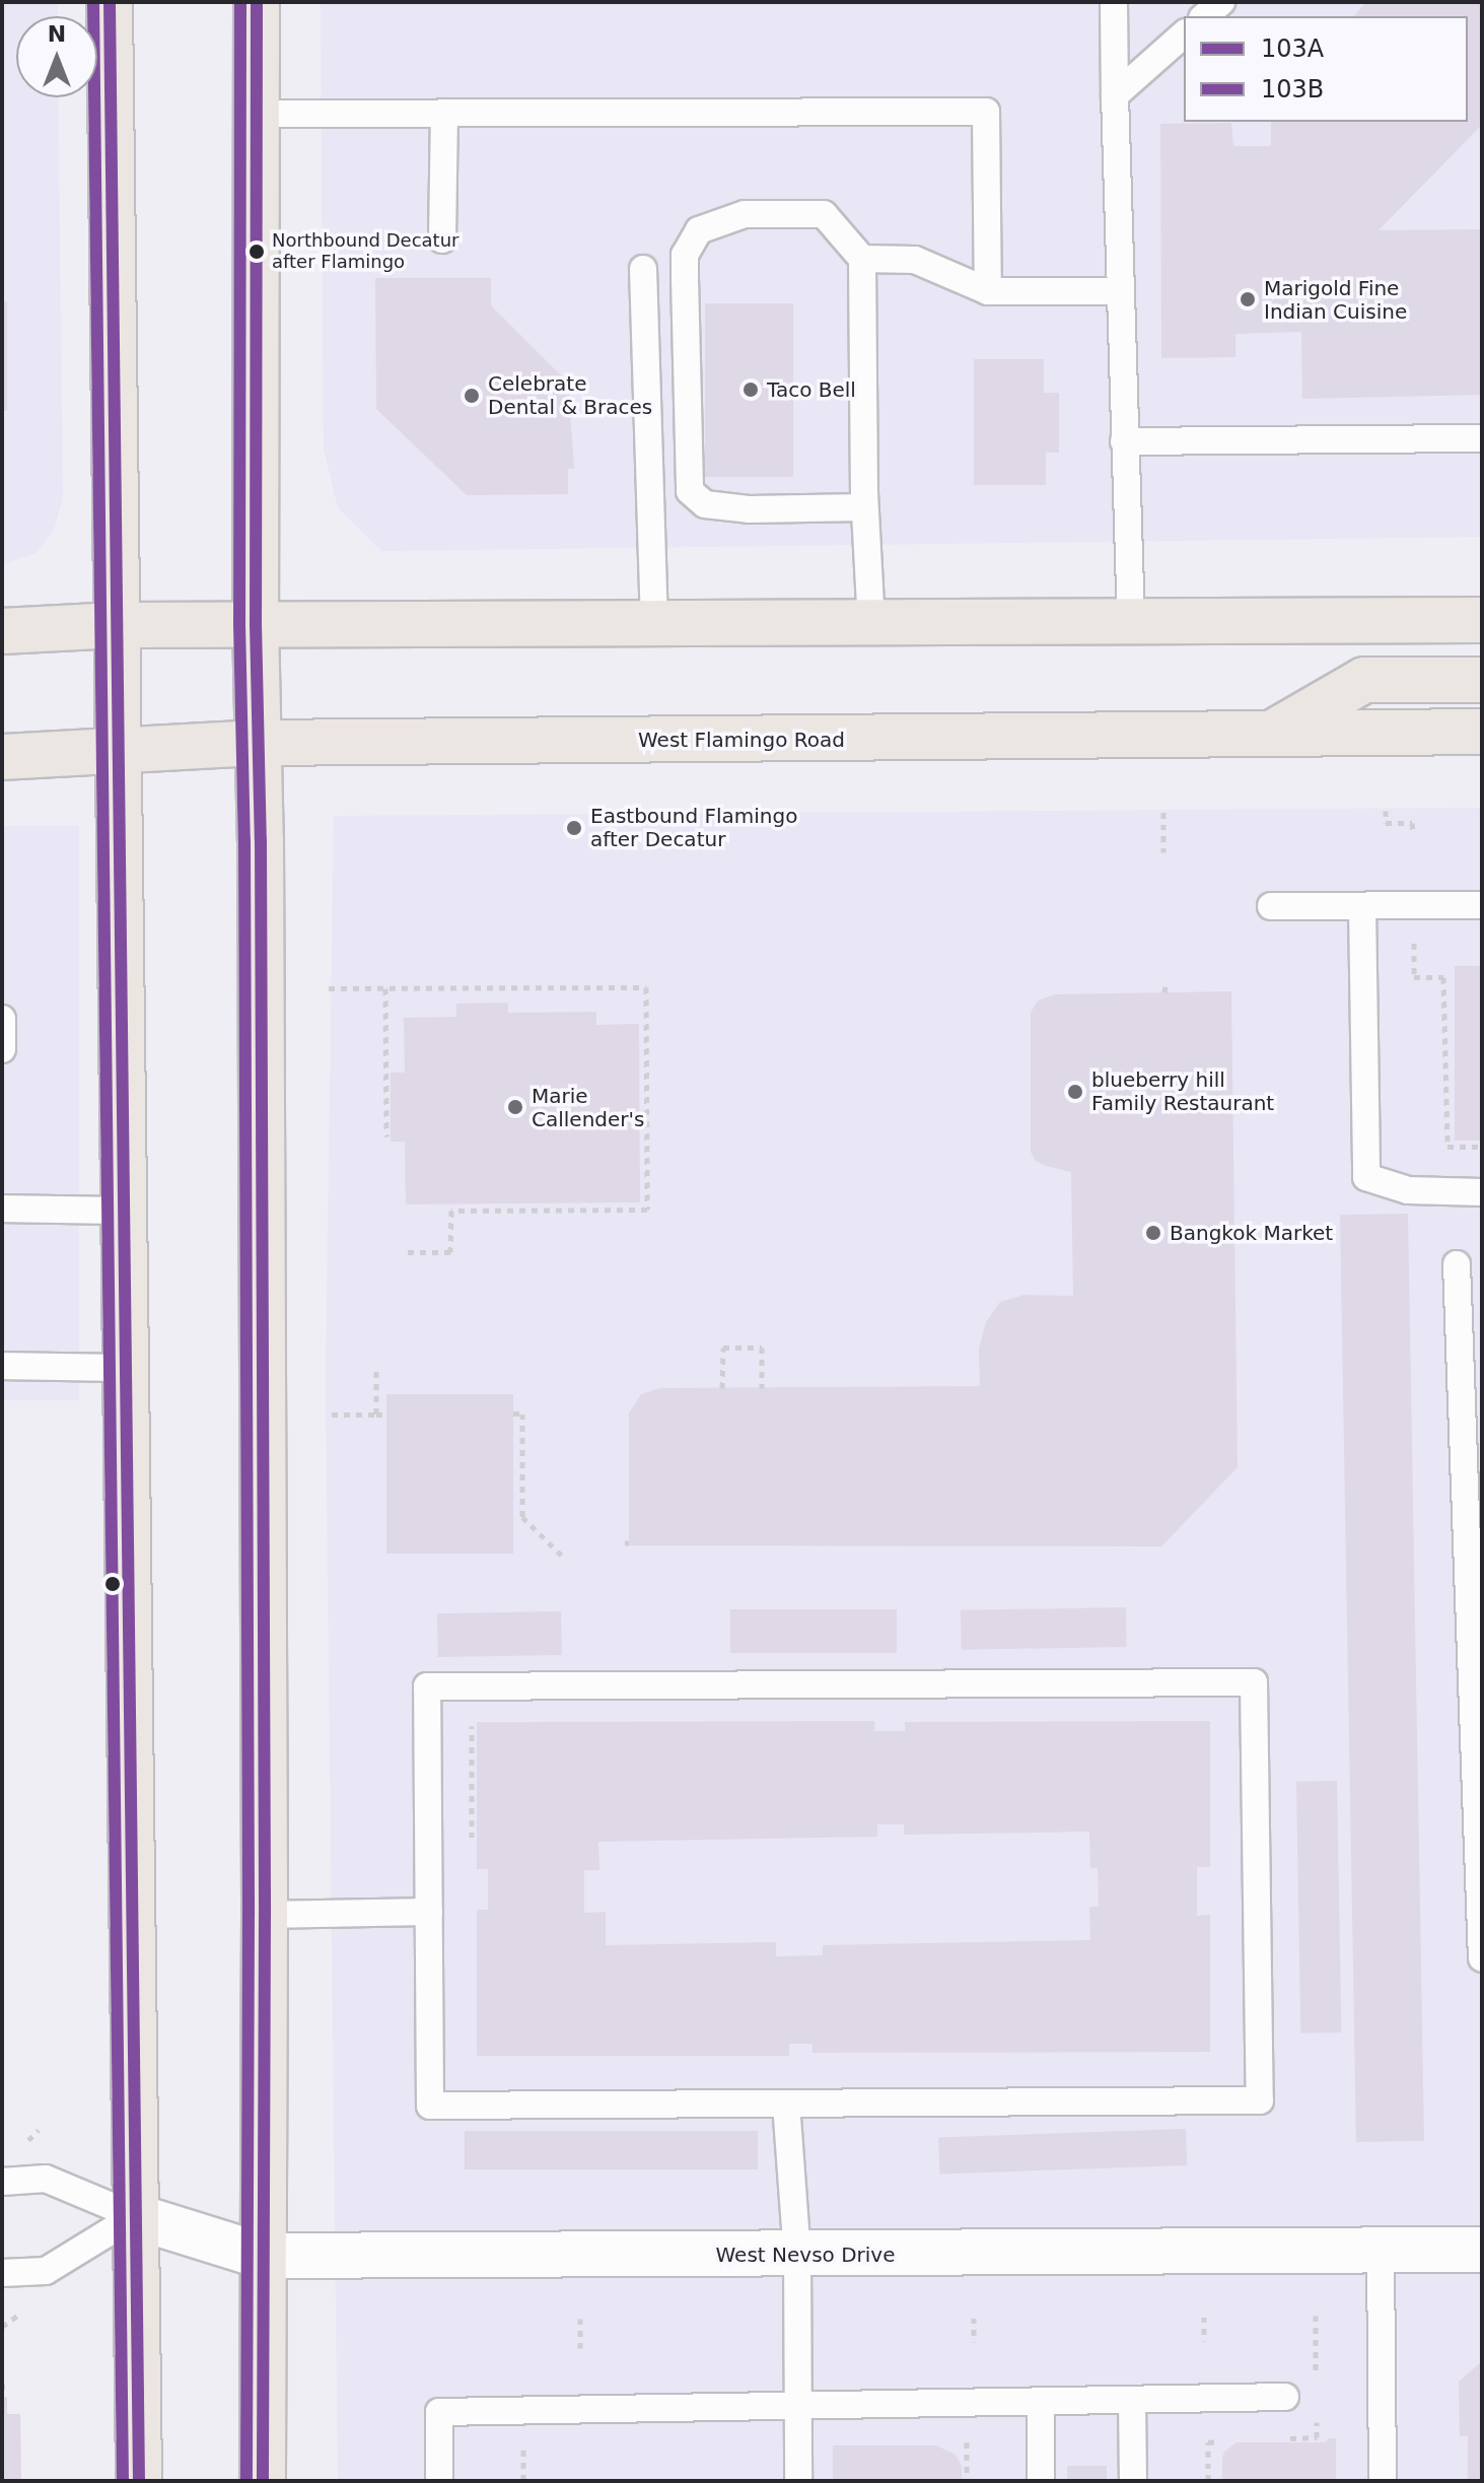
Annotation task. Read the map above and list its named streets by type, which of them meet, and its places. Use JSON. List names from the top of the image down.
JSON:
{
  "streets": {
    "main road": ["West Flamingo Road"],
    "street": ["West Nevso Drive"]
  },
  "places": [
    "Northbound Decatur after Flamingo",
    "Marigold Fine Indian Cuisine",
    "Taco Bell",
    "Celebrate Dental & Braces",
    "Eastbound Flamingo after Decatur",
    "blueberry hill Family Restaurant",
    "Marie Callender's",
    "Bangkok Market"
  ],
  "lines": ["transit line 103A", "transit line 103B"],
  "legend": ["103A", "103B"],
  "north": "top"
}
